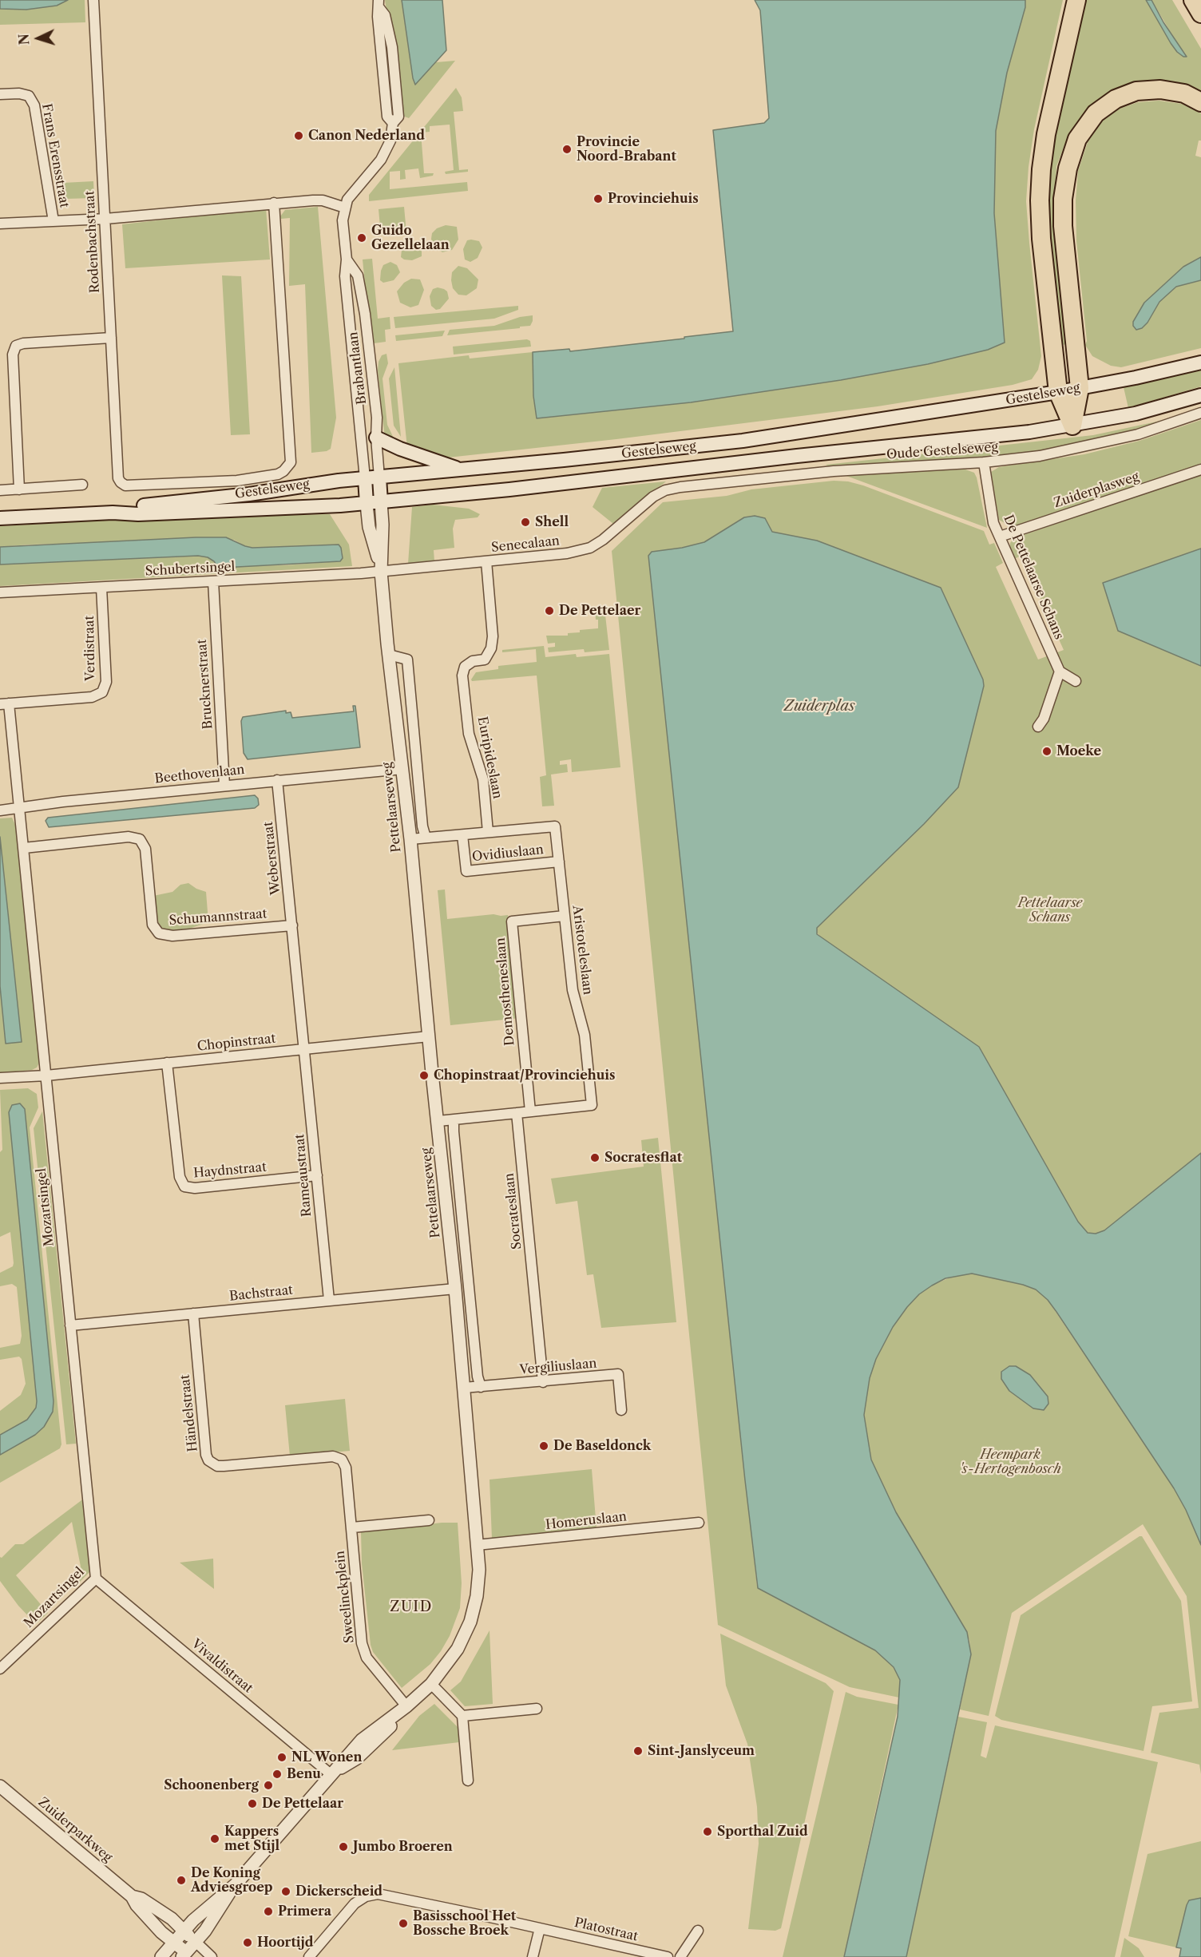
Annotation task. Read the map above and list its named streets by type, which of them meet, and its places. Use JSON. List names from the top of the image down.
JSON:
{
  "streets": {
    "main road": ["Gestelseweg"],
    "street": [
      "Frans Erensstraat",
      "Rodenbachstraat",
      "Brabantlaan",
      "Oude Gestelseweg",
      "Zuiderplasweg",
      "Senecalaan",
      "Schubertsingel",
      "De Pettelaarse Schans",
      "Verdistraat",
      "Brucknerstraat",
      "Euripideslaan",
      "Beethovenlaan",
      "Pettelaarseweg",
      "Ovidiuslaan",
      "Weberstraat",
      "Schumannstraat",
      "Aristoteleslaan",
      "Demostheneslaan",
      "Chopinstraat",
      "Haydnstraat",
      "Rameaustraat",
      "Mozartsingel",
      "Socrateslaan",
      "Bachstraat",
      "Vergiliuslaan",
      "Händelstraat",
      "Homeruslaan",
      "Sweelinckplein",
      "Vivaldistraat",
      "Zuiderparkweg",
      "Platostraat"
    ]
  },
  "crossings": [
    ["Rodenbachstraat", "Gestelseweg"],
    ["Brabantlaan", "Gestelseweg"],
    ["Gestelseweg", "Pettelaarseweg"],
    ["Oude Gestelseweg", "Senecalaan"],
    ["Oude Gestelseweg", "De Pettelaarse Schans"],
    ["Zuiderplasweg", "De Pettelaarse Schans"],
    ["Senecalaan", "Schubertsingel"],
    ["Senecalaan", "Euripideslaan"],
    ["Senecalaan", "Pettelaarseweg"],
    ["Schubertsingel", "Verdistraat"],
    ["Schubertsingel", "Brucknerstraat"],
    ["Schubertsingel", "Pettelaarseweg"],
    ["Verdistraat", "Mozartsingel"],
    ["Brucknerstraat", "Beethovenlaan"],
    ["Euripideslaan", "Ovidiuslaan"],
    ["Beethovenlaan", "Pettelaarseweg"],
    ["Beethovenlaan", "Weberstraat"],
    ["Beethovenlaan", "Mozartsingel"],
    ["Pettelaarseweg", "Ovidiuslaan"],
    ["Pettelaarseweg", "Chopinstraat"],
    ["Pettelaarseweg", "Bachstraat"],
    ["Pettelaarseweg", "Vergiliuslaan"],
    ["Pettelaarseweg", "Homeruslaan"],
    ["Pettelaarseweg", "Sweelinckplein"],
    ["Pettelaarseweg", "Vivaldistraat"],
    ["Pettelaarseweg", "Zuiderparkweg"],
    ["Ovidiuslaan", "Aristoteleslaan"],
    ["Weberstraat", "Schumannstraat"],
    ["Weberstraat", "Chopinstraat"],
    ["Weberstraat", "Rameaustraat"],
    ["Schumannstraat", "Mozartsingel"],
    ["Aristoteleslaan", "Demostheneslaan"],
    ["Chopinstraat", "Haydnstraat"],
    ["Chopinstraat", "Rameaustraat"],
    ["Chopinstraat", "Mozartsingel"],
    ["Haydnstraat", "Rameaustraat"],
    ["Rameaustraat", "Bachstraat"],
    ["Mozartsingel", "Bachstraat"],
    ["Mozartsingel", "Vivaldistraat"],
    ["Socrateslaan", "Vergiliuslaan"],
    ["Bachstraat", "Händelstraat"],
    ["Händelstraat", "Sweelinckplein"]
  ],
  "districts": ["ZUID"],
  "water": ["Zuiderplas"],
  "parks": ["Pettelaarse Schans", "Heempark 's-Hertogenbosch"],
  "places": [
    "Canon Nederland",
    "Provincie Noord-Brabant",
    "Provinciehuis",
    "Guido Gezellelaan",
    "Shell",
    "De Pettelaer",
    "Moeke",
    "Chopinstraat/Provinciehuis",
    "Socratesflat",
    "De Baseldonck",
    "Sint-Janslyceum",
    "NL Wonen",
    "Benu",
    "Schoonenberg",
    "De Pettelaar",
    "Sporthal Zuid",
    "Kappers met Stijl",
    "Jumbo Broeren",
    "De Koning Adviesgroep",
    "Dickerscheid",
    "Primera",
    "Basisschool Het Bossche Broek",
    "Hoortijd"
  ],
  "north": "left"
}
